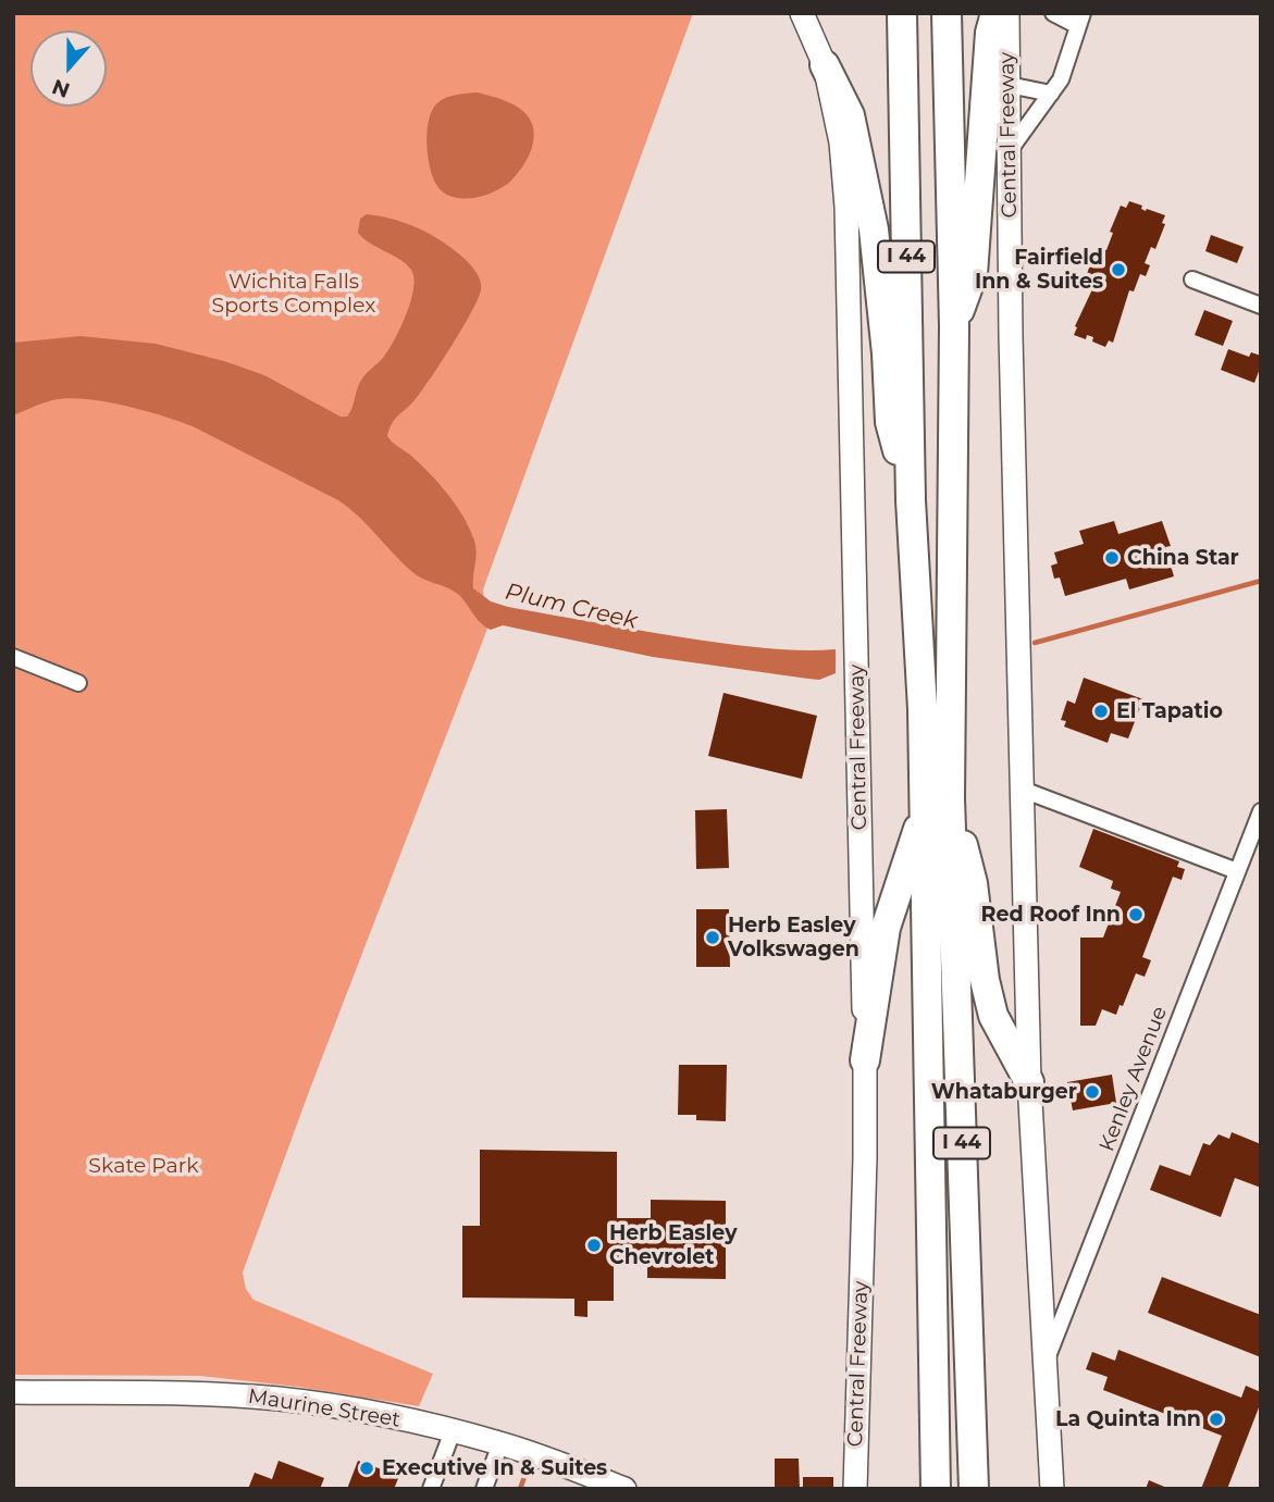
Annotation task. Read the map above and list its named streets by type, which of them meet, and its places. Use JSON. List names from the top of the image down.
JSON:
{
  "streets": {
    "highway": ["I 44"],
    "main road": ["Central Freeway", "Maurine Street"],
    "street": ["Kenley Avenue"]
  },
  "crossings": [
    ["Central Freeway", "Kenley Avenue"]
  ],
  "water": ["Plum Creek"],
  "parks": ["Wichita Falls Sports Complex", "Skate Park"],
  "places": [
    "Fairfield Inn & Suites",
    "China Star",
    "El Tapatio",
    "Red Roof Inn",
    "Herb Easley Volkswagen",
    "Whataburger",
    "Herb Easley Chevrolet",
    "La Quinta Inn",
    "Executive In & Suites"
  ],
  "north": "bottom"
}
